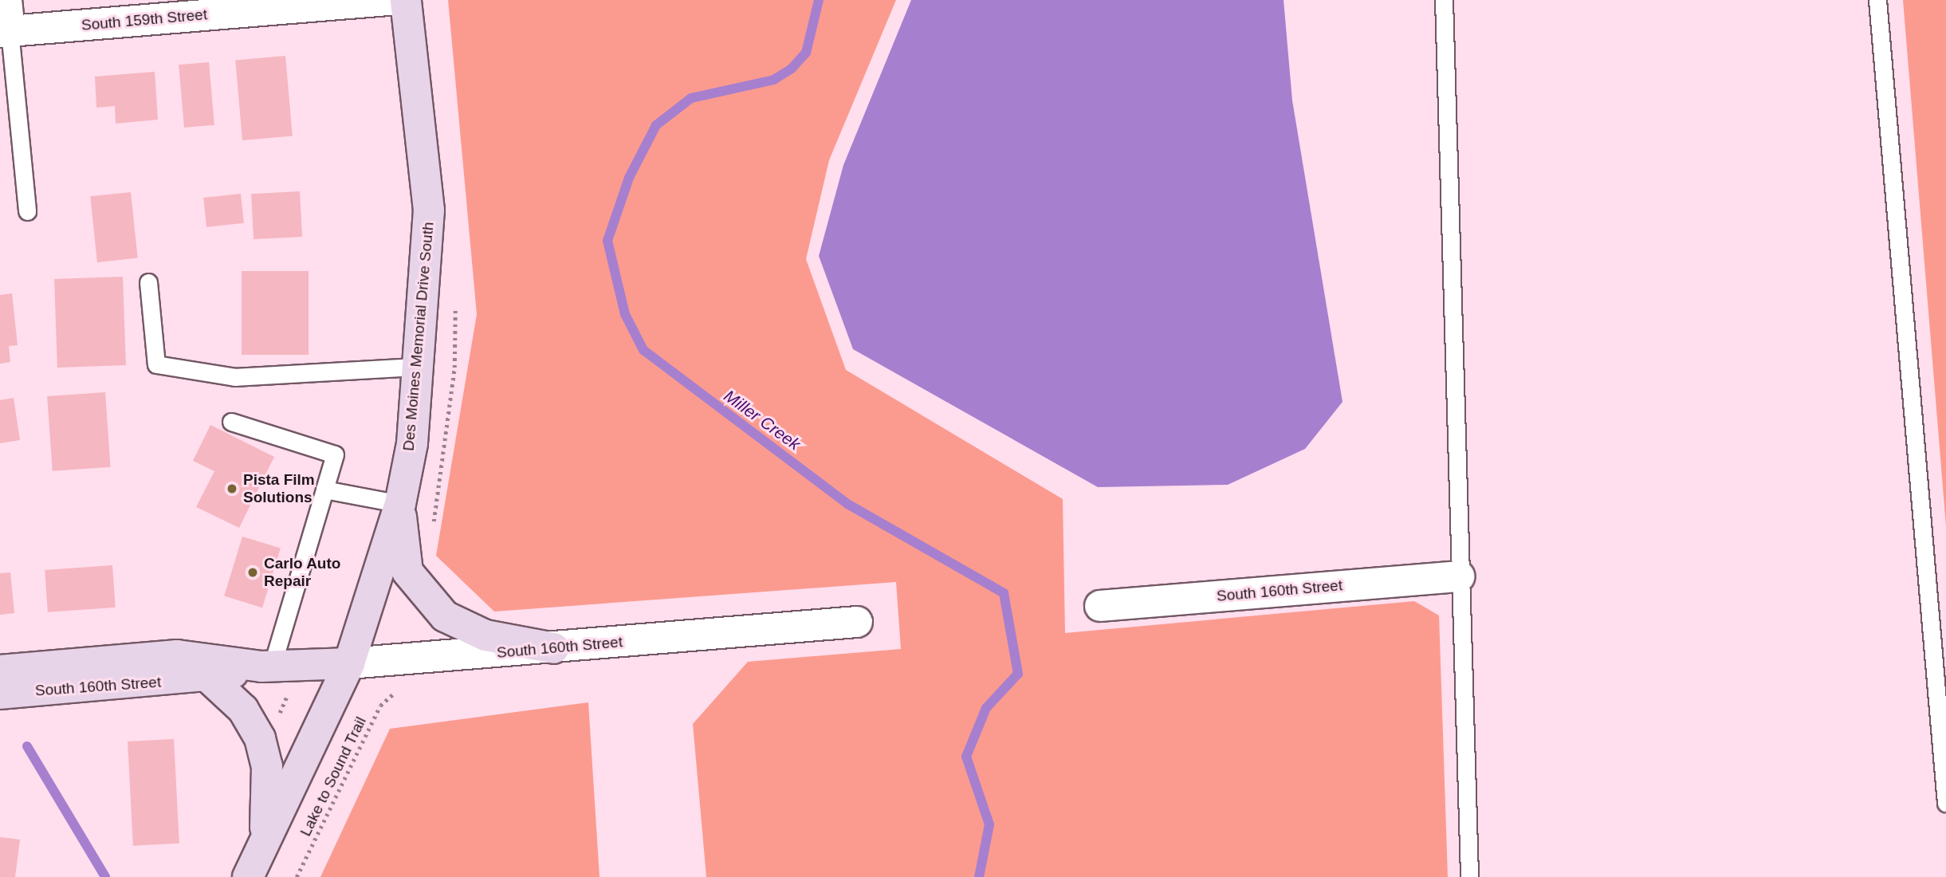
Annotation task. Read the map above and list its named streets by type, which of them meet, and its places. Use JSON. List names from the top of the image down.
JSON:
{
  "streets": {
    "main road": ["Des Moines Memorial Drive South", "South 160th Street"],
    "street": ["South 159th Street"],
    "path": ["Lake to Sound Trail"]
  },
  "crossings": [
    ["Des Moines Memorial Drive South", "South 160th Street"]
  ],
  "water": ["Miller Creek"],
  "places": ["Pista Film Solutions", "Carlo Auto Repair"]
}
